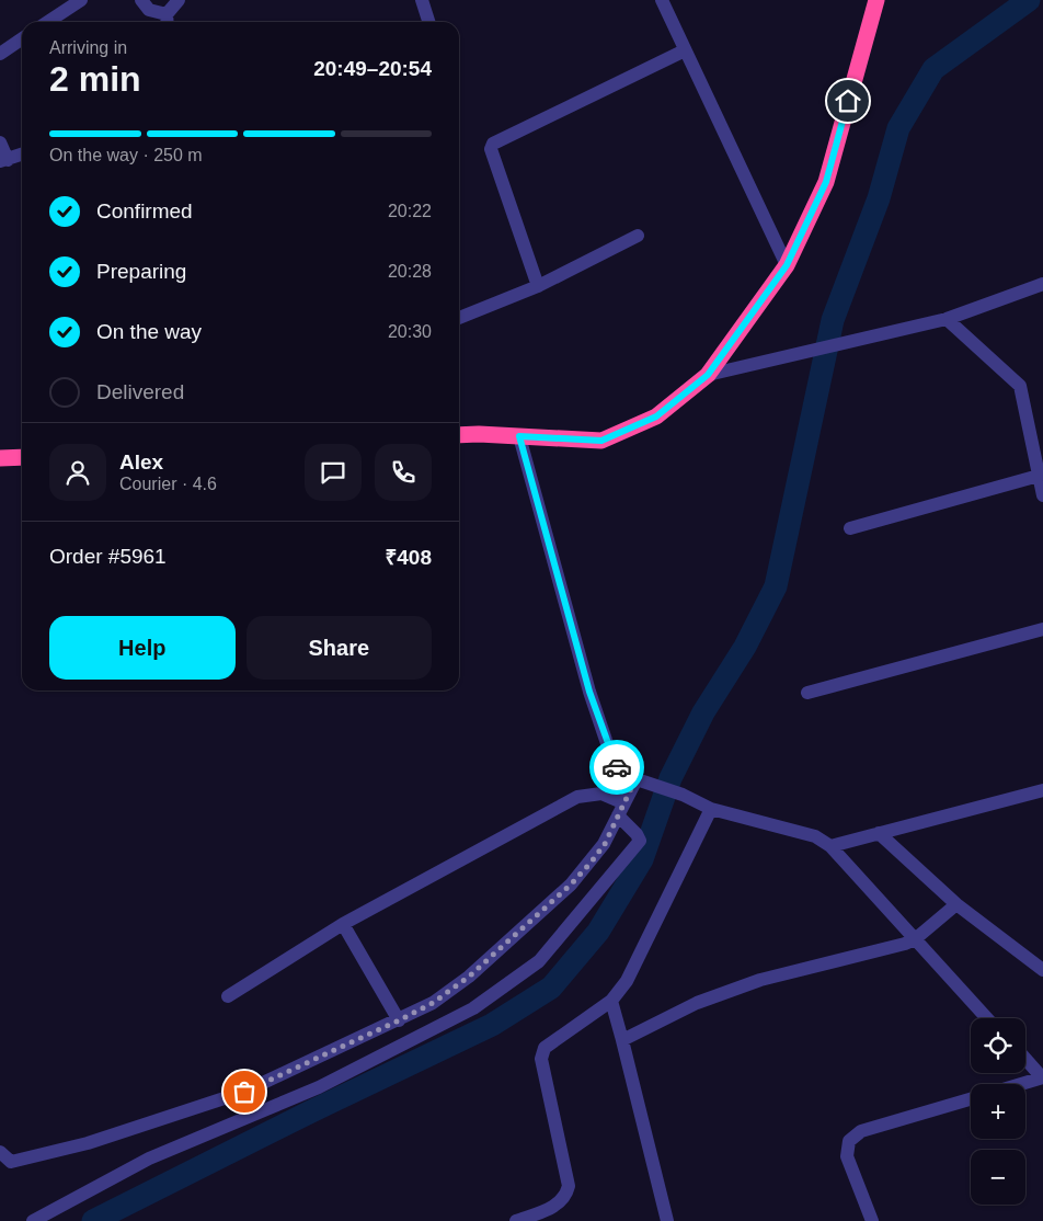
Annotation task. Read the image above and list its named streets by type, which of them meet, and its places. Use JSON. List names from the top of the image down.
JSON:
{
  "page": {
    "heading": ["2 min", "Arriving in", "20:49–20:54"],
    "panel": [
      "Alex",
      "Courier · 4.6",
      "Order #5961",
      "₹408"
    ],
    "bar": "On the way · 250 m",
    "list": [
      ["Confirmed", "20:22"],
      ["Preparing", "20:28"],
      ["On the way", "20:30"],
      "Delivered"
    ],
    "buttons": ["Help", "Share"],
    "map_buttons": ["+", "−"]
  }
}
